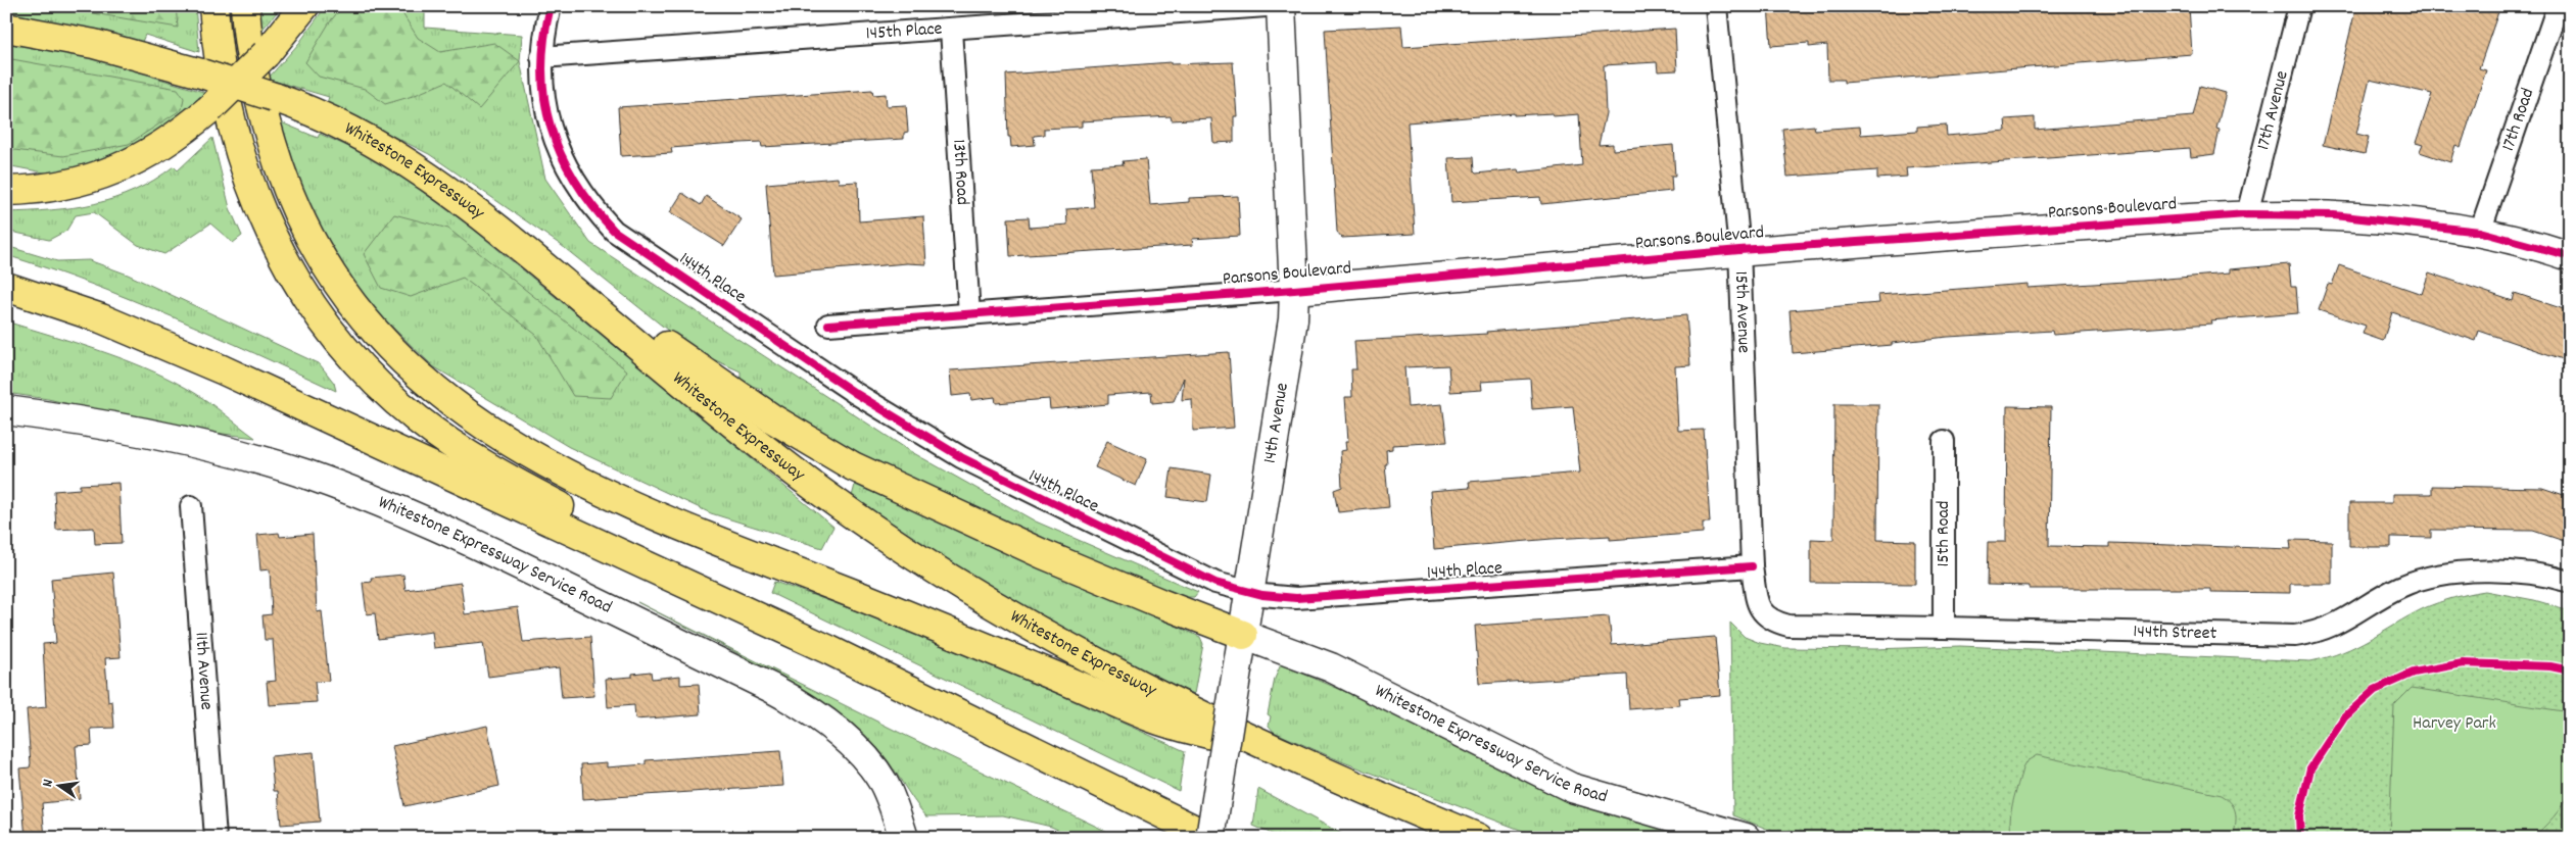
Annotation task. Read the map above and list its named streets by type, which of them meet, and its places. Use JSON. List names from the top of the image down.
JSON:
{
  "streets": {
    "highway": ["Whitestone Expressway"],
    "street": [
      "145th Place",
      "17th Avenue",
      "17th Road",
      "13th Road",
      "Parsons Boulevard",
      "144th Place",
      "15th Avenue",
      "14th Avenue",
      "15th Road",
      "Whitestone Expressway Service Road",
      "144th Street",
      "11th Avenue"
    ]
  },
  "crossings": [
    ["145th Place", "13th Road"],
    ["145th Place", "144th Place"],
    ["17th Avenue", "Parsons Boulevard"],
    ["17th Road", "Parsons Boulevard"],
    ["13th Road", "Parsons Boulevard"],
    ["Parsons Boulevard", "15th Avenue"],
    ["Parsons Boulevard", "14th Avenue"],
    ["144th Place", "15th Avenue"],
    ["144th Place", "14th Avenue"],
    ["15th Avenue", "144th Street"],
    ["14th Avenue", "Whitestone Expressway Service Road"],
    ["15th Road", "144th Street"]
  ],
  "parks": ["Harvey Park"],
  "north": "left"
}
